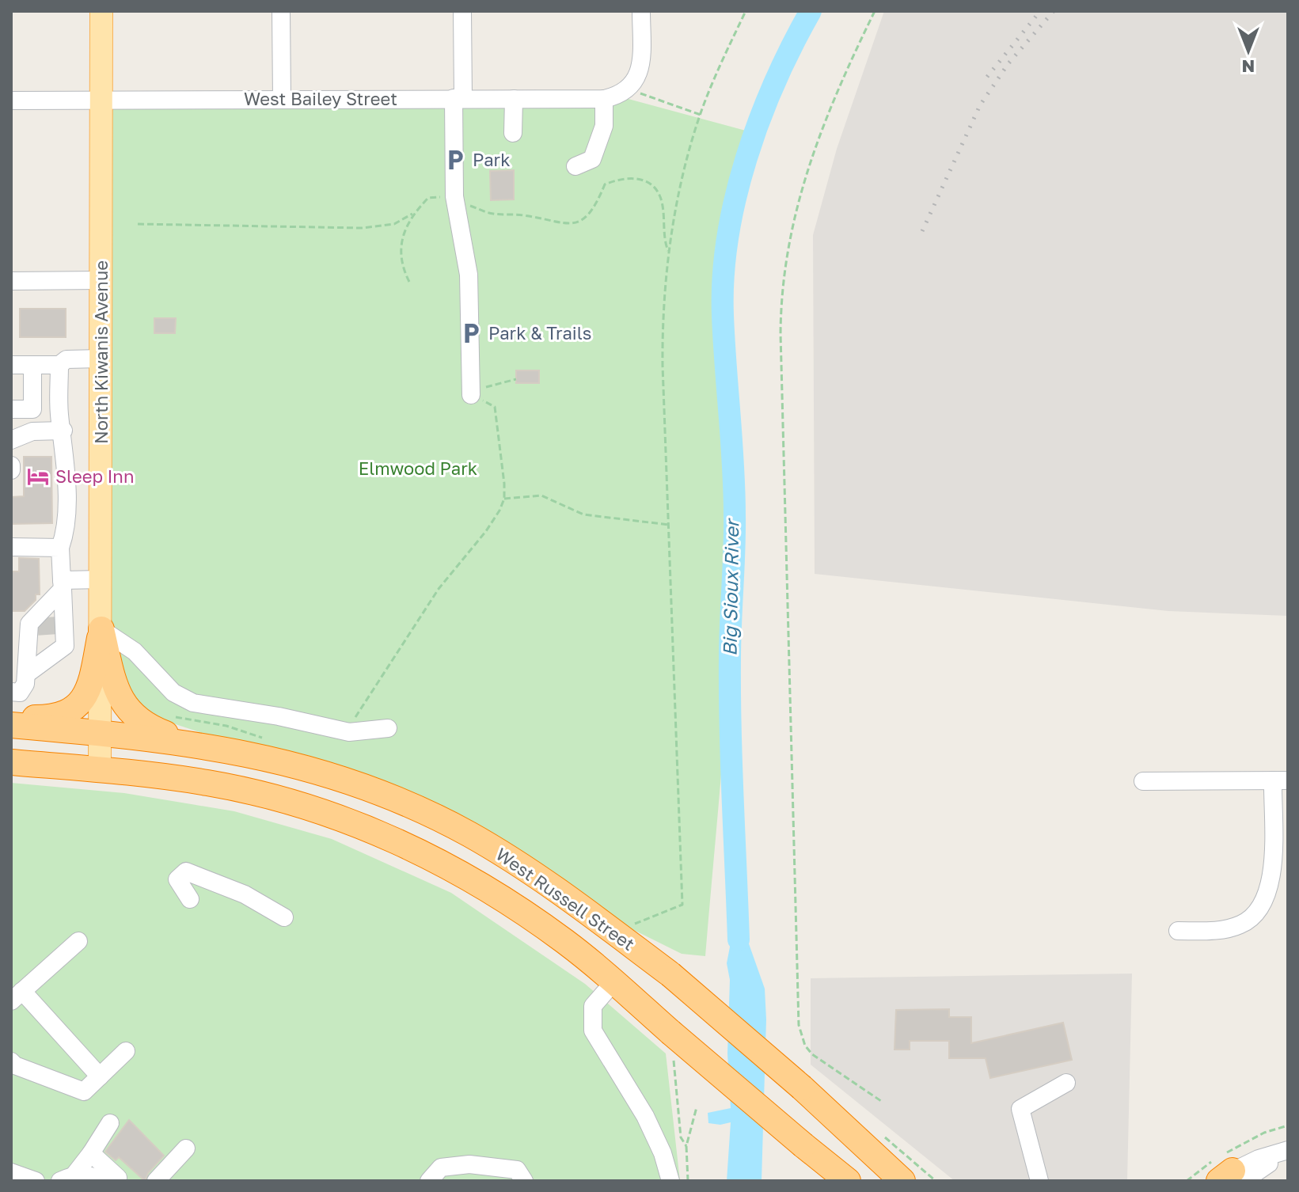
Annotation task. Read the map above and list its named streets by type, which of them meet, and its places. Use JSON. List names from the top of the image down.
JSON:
{
  "streets": {
    "highway": ["West Russell Street"],
    "main road": ["North Kiwanis Avenue"],
    "street": ["West Bailey Street"]
  },
  "crossings": [
    ["West Bailey Street", "North Kiwanis Avenue"],
    ["North Kiwanis Avenue", "West Russell Street"]
  ],
  "water": ["Big Sioux River"],
  "parks": ["Elmwood Park"],
  "places": {
    "parking": ["Park", "Park & Trails"],
    "hotel": ["Sleep Inn"]
  },
  "north": "bottom"
}
